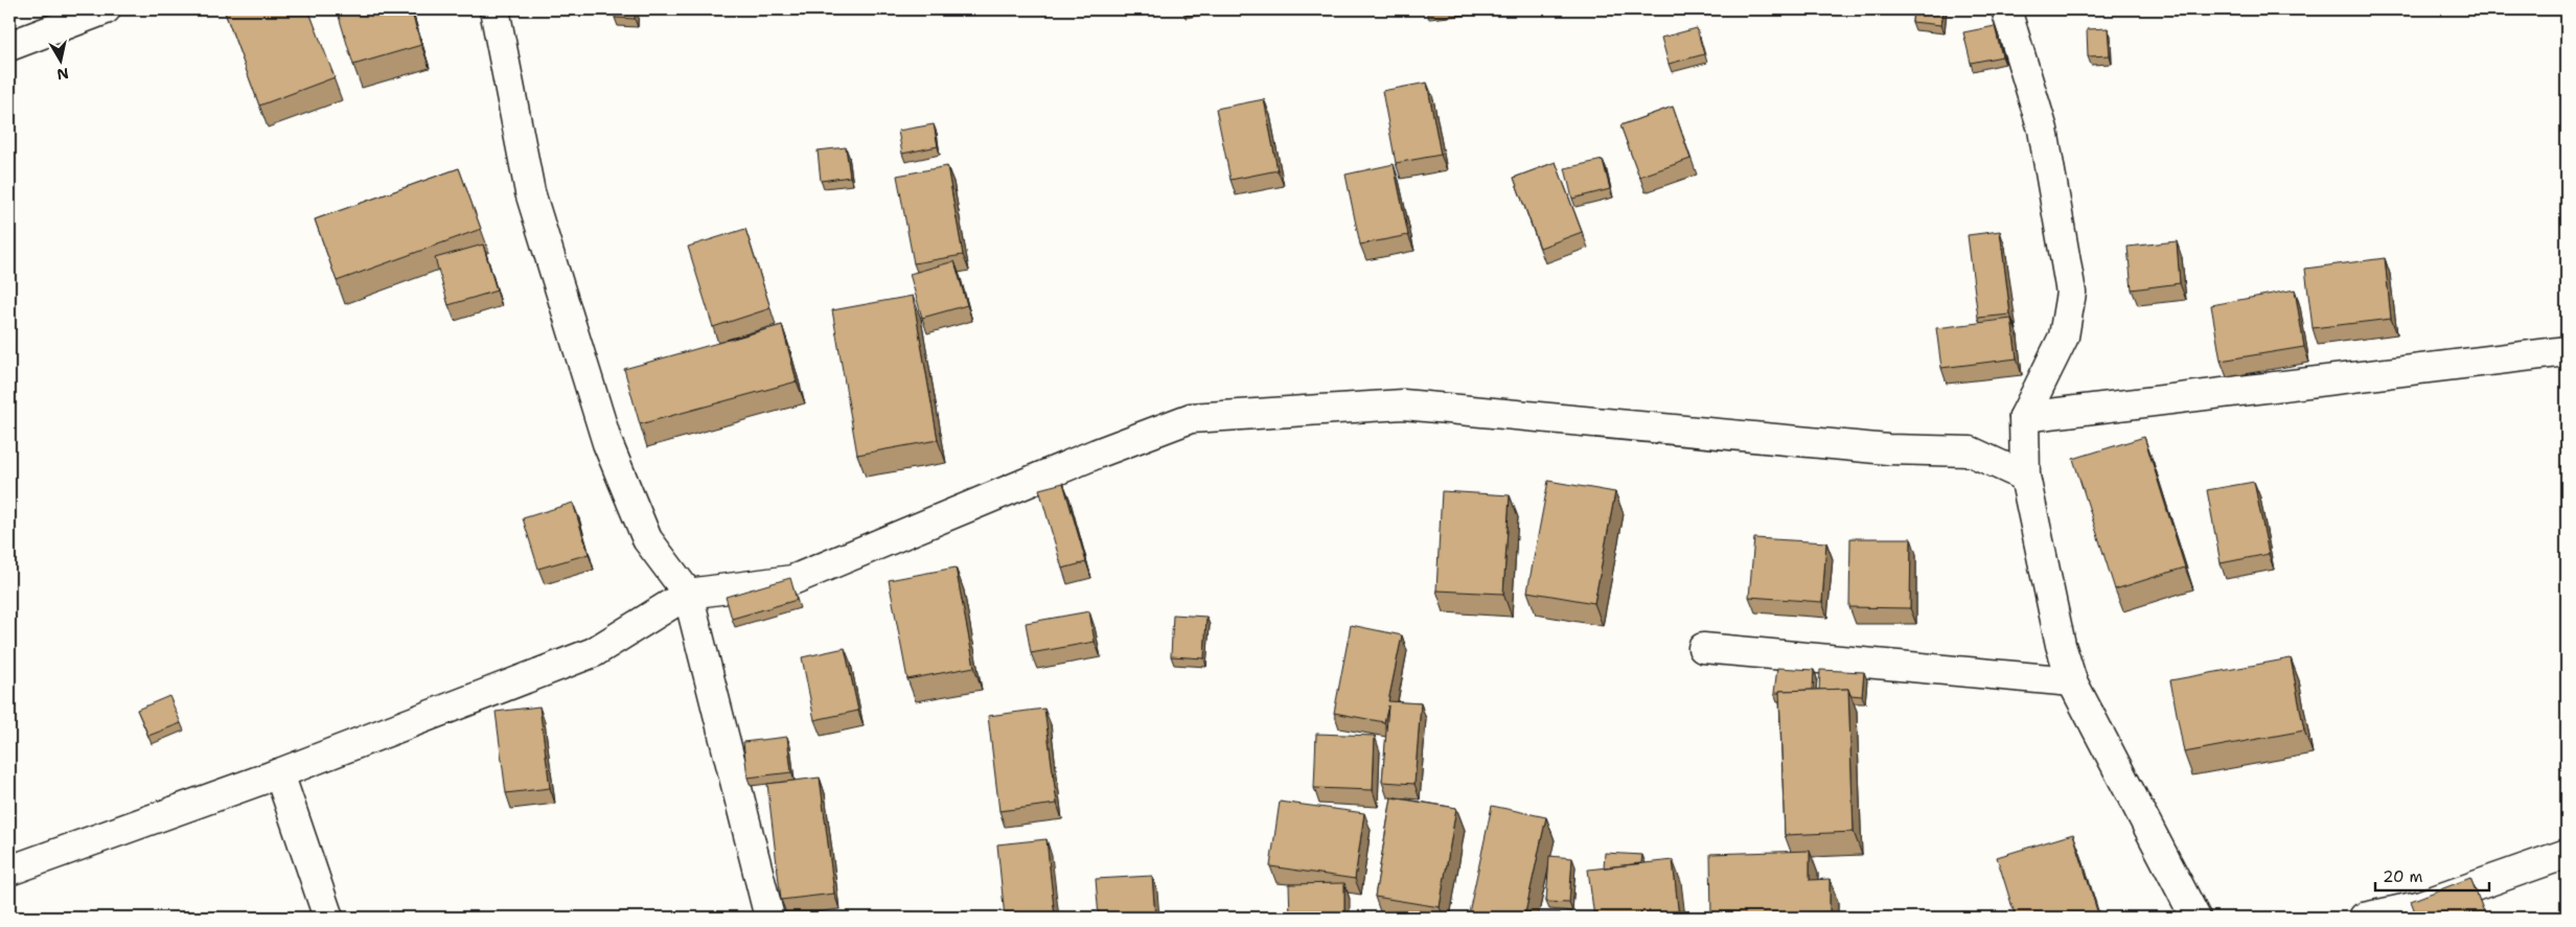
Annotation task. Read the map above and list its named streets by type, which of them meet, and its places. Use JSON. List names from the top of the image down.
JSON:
{
  "scale_bar": "20 m",
  "north": "bottom"
}
